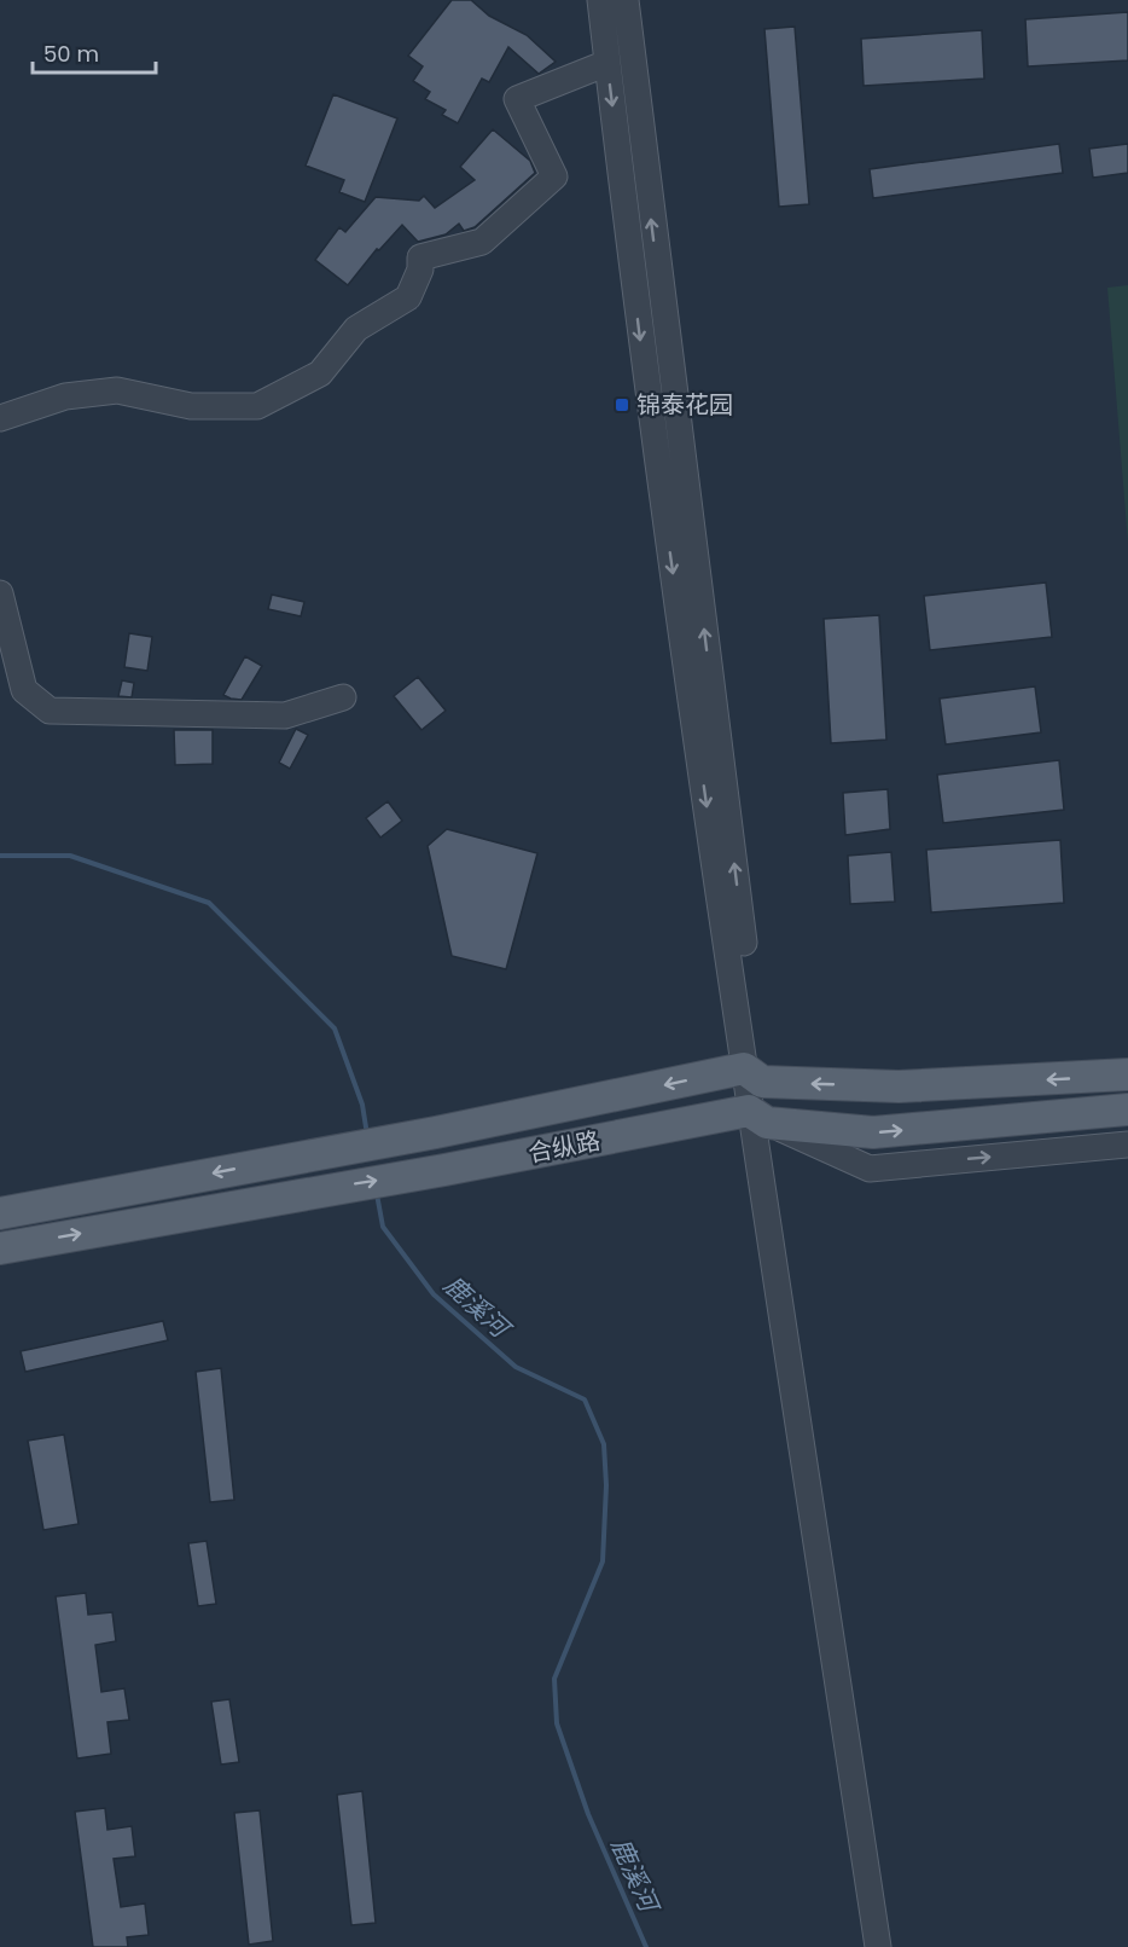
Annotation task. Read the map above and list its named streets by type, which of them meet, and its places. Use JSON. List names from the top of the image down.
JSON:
{
  "streets": {
    "main road": ["合纵路"]
  },
  "water": ["鹿溪河"],
  "places": {
    "transit": ["锦泰花园"]
  },
  "scale_bar": "50 m"
}
